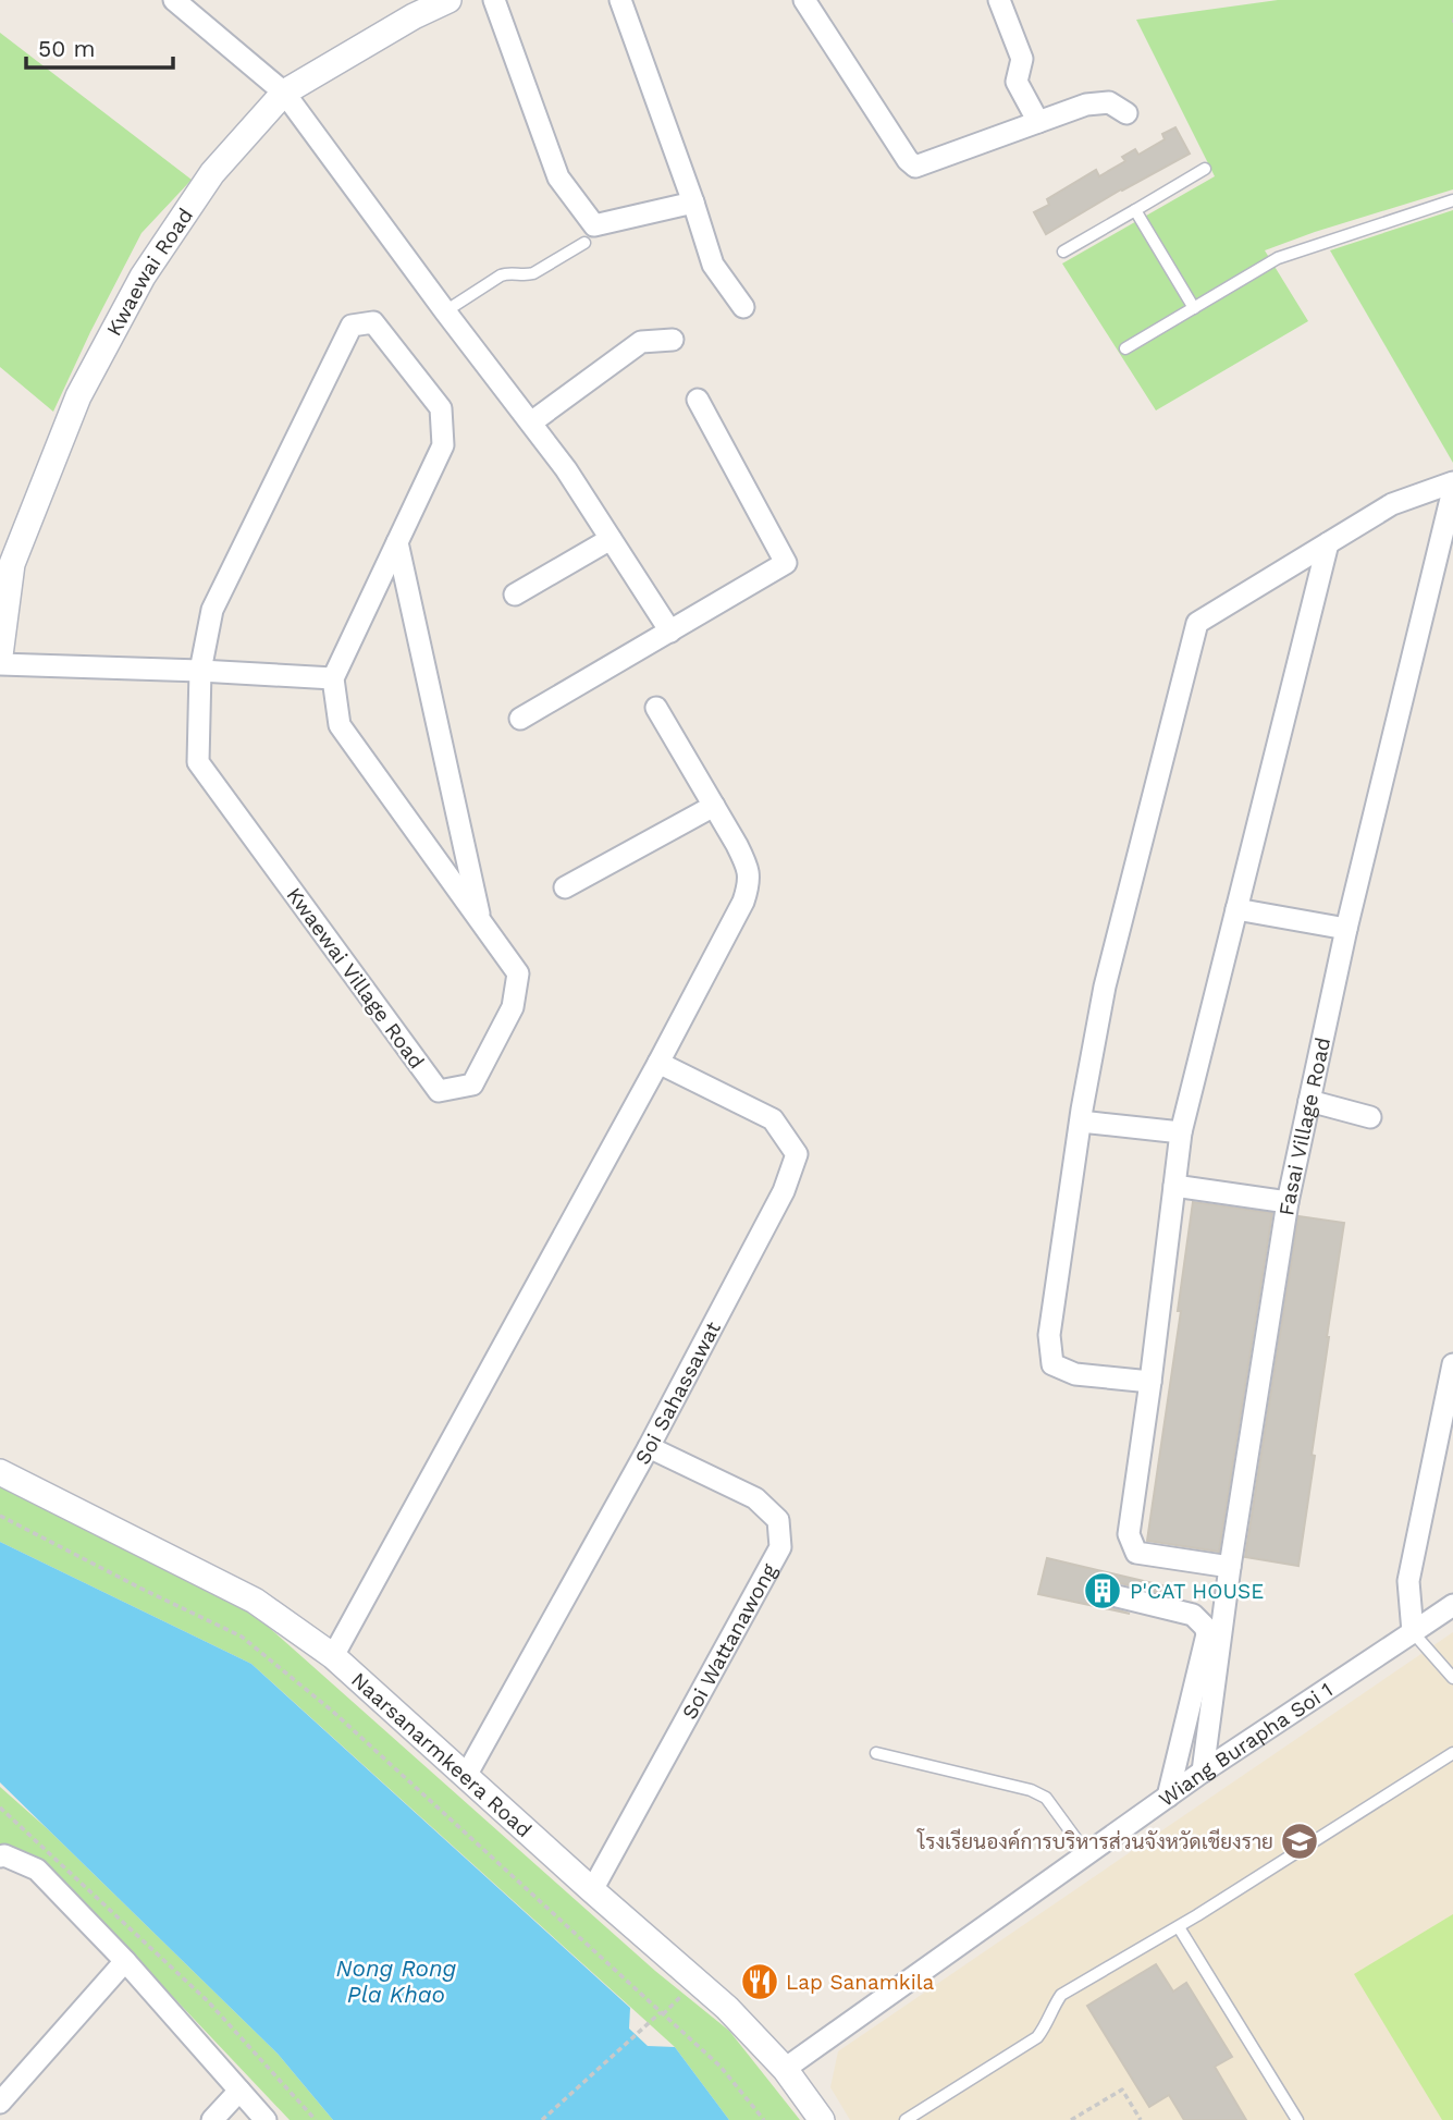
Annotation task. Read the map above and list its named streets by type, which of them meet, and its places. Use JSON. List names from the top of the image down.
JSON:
{
  "streets": {
    "street": [
      "Kwaewai Road",
      "Kwaewai Village Road",
      "Fasai Village Road",
      "Soi Sahassawat",
      "Soi Wattanawong",
      "Wiang Burapha Soi 1",
      "Naarsanarmkeera Road"
    ]
  },
  "crossings": [
    ["Fasai Village Road", "Wiang Burapha Soi 1"],
    ["Soi Sahassawat", "Soi Wattanawong"],
    ["Soi Sahassawat", "Naarsanarmkeera Road"],
    ["Soi Wattanawong", "Naarsanarmkeera Road"],
    ["Wiang Burapha Soi 1", "Naarsanarmkeera Road"]
  ],
  "water": ["Nong Rong Pla Khao"],
  "places": {
    "building": ["P'CAT HOUSE"],
    "school or university": ["โรงเรียนองค์การบริหารส่วนจังหวัดเชียงราย"],
    "restaurant": ["Lap Sanamkila"]
  },
  "scale_bar": "50 m"
}
